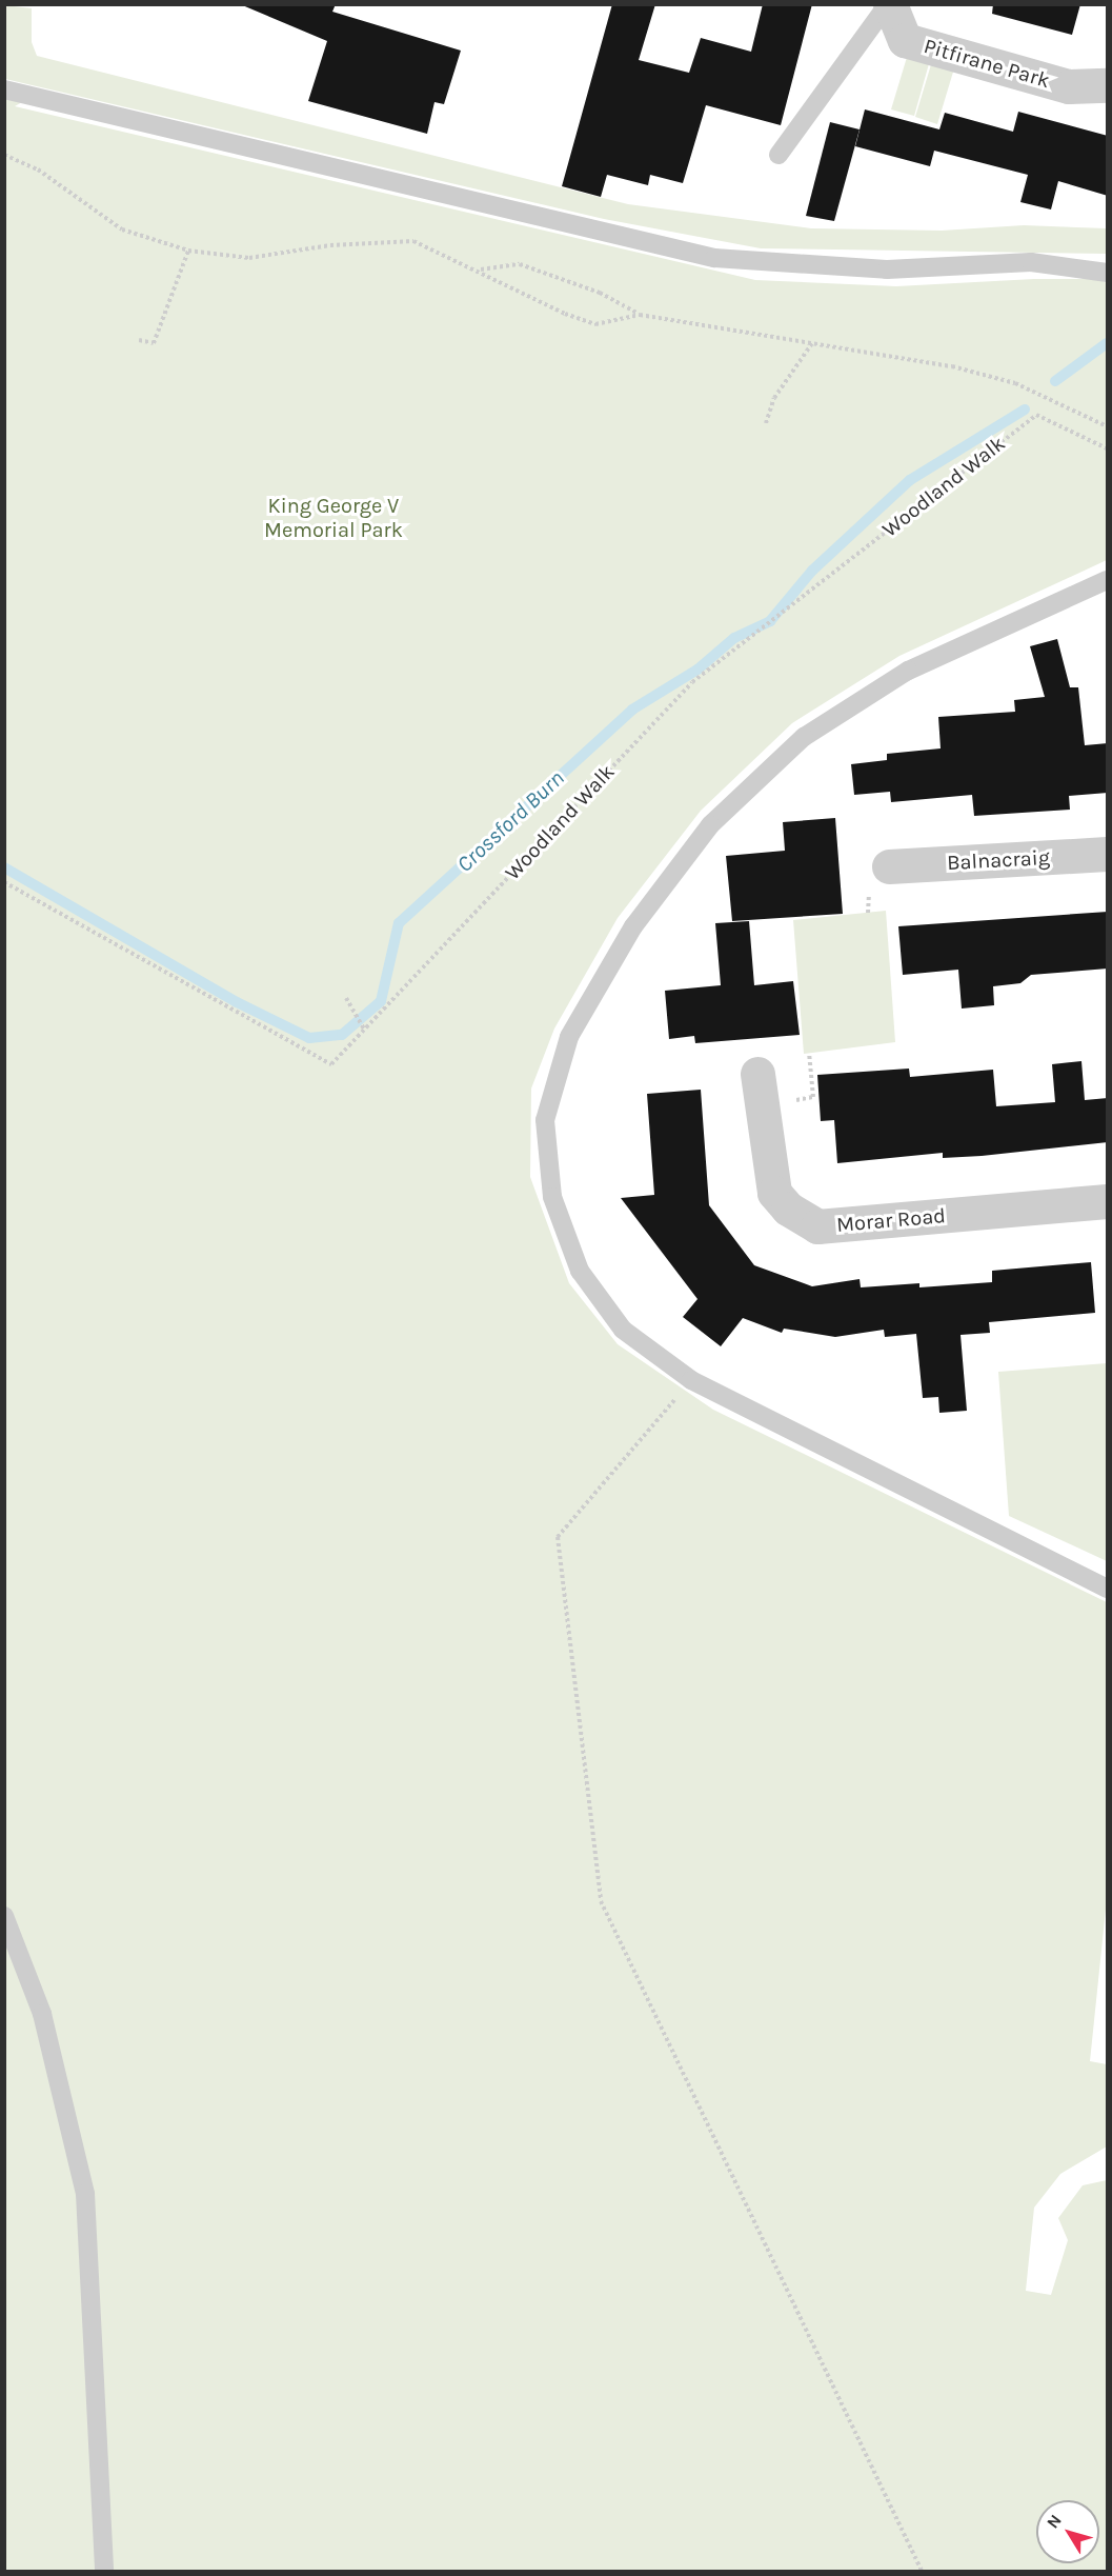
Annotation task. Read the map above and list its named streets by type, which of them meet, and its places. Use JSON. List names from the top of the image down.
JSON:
{
  "streets": {
    "street": ["Pitfirane Park", "Balnacraig", "Morar Road"],
    "path": ["Woodland Walk"]
  },
  "water": ["Crossford Burn"],
  "parks": ["King George V Memorial Park"],
  "north": "top left"
}
